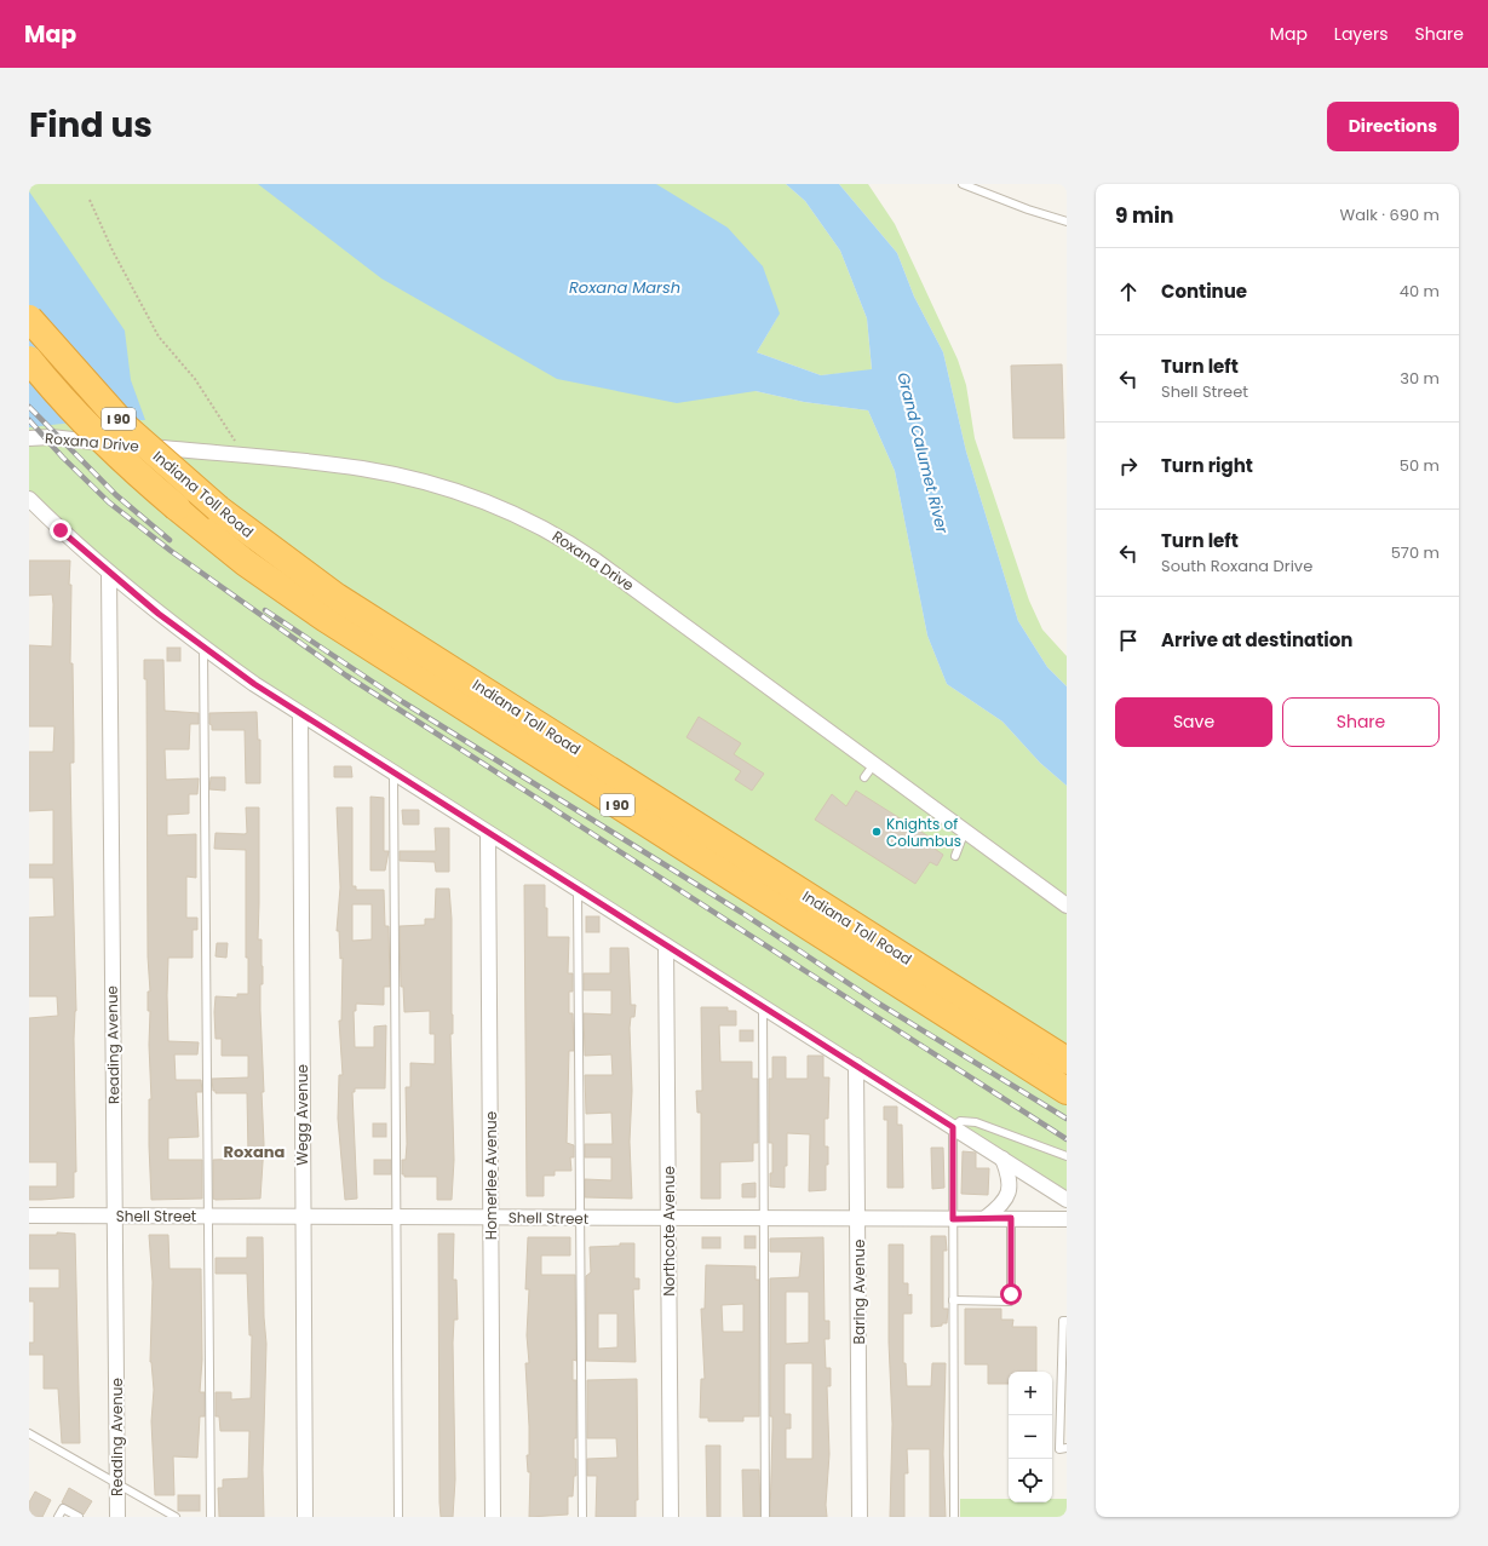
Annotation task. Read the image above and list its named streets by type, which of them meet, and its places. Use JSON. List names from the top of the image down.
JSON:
{
  "streets": {
    "highway": ["I 90", "Indiana Toll Road"],
    "street": [
      "Roxana Drive",
      "Reading Avenue",
      "Wegg Avenue",
      "Homerlee Avenue",
      "Shell Street",
      "Northcote Avenue",
      "Baring Avenue"
    ]
  },
  "crossings": [
    ["Reading Avenue", "Shell Street"],
    ["Wegg Avenue", "Shell Street"],
    ["Homerlee Avenue", "Shell Street"],
    ["Shell Street", "Northcote Avenue"],
    ["Shell Street", "Baring Avenue"]
  ],
  "districts": ["Roxana"],
  "water": ["Roxana Marsh", "Grand Calumet River"],
  "places": ["Knights of Columbus"],
  "page": {
    "header": "Map",
    "nav": ["Map", "Layers", "Share"],
    "title": "Find us",
    "buttons": [
      "Directions",
      ["Save", "Share"]
    ],
    "heading": ["9 min", "Walk · 690 m"],
    "list": [
      ["Continue", "40 m"],
      ["Turn left", "Shell Street", "30 m"],
      ["Turn right", "50 m"],
      ["Turn left", "South Roxana Drive", "570 m"],
      "Arrive at destination"
    ],
    "map_buttons": ["+", "−"]
  }
}
